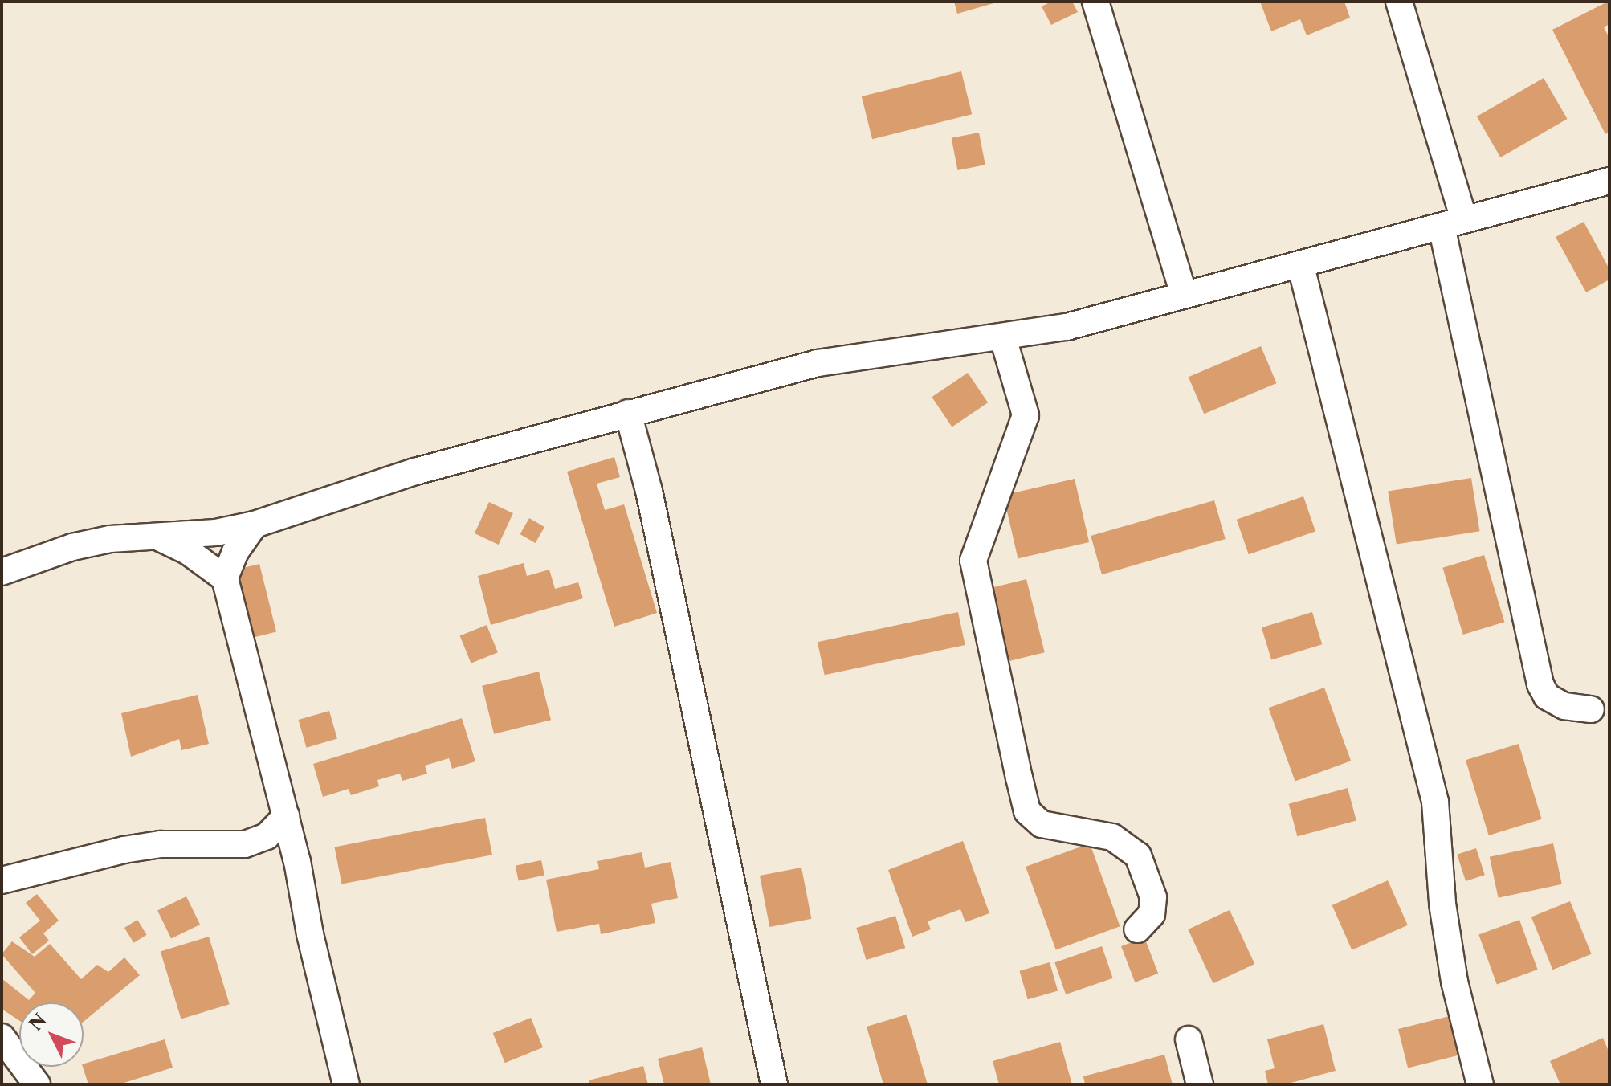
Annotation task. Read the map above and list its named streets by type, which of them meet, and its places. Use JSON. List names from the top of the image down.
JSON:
{
  "north": "top left"
}
